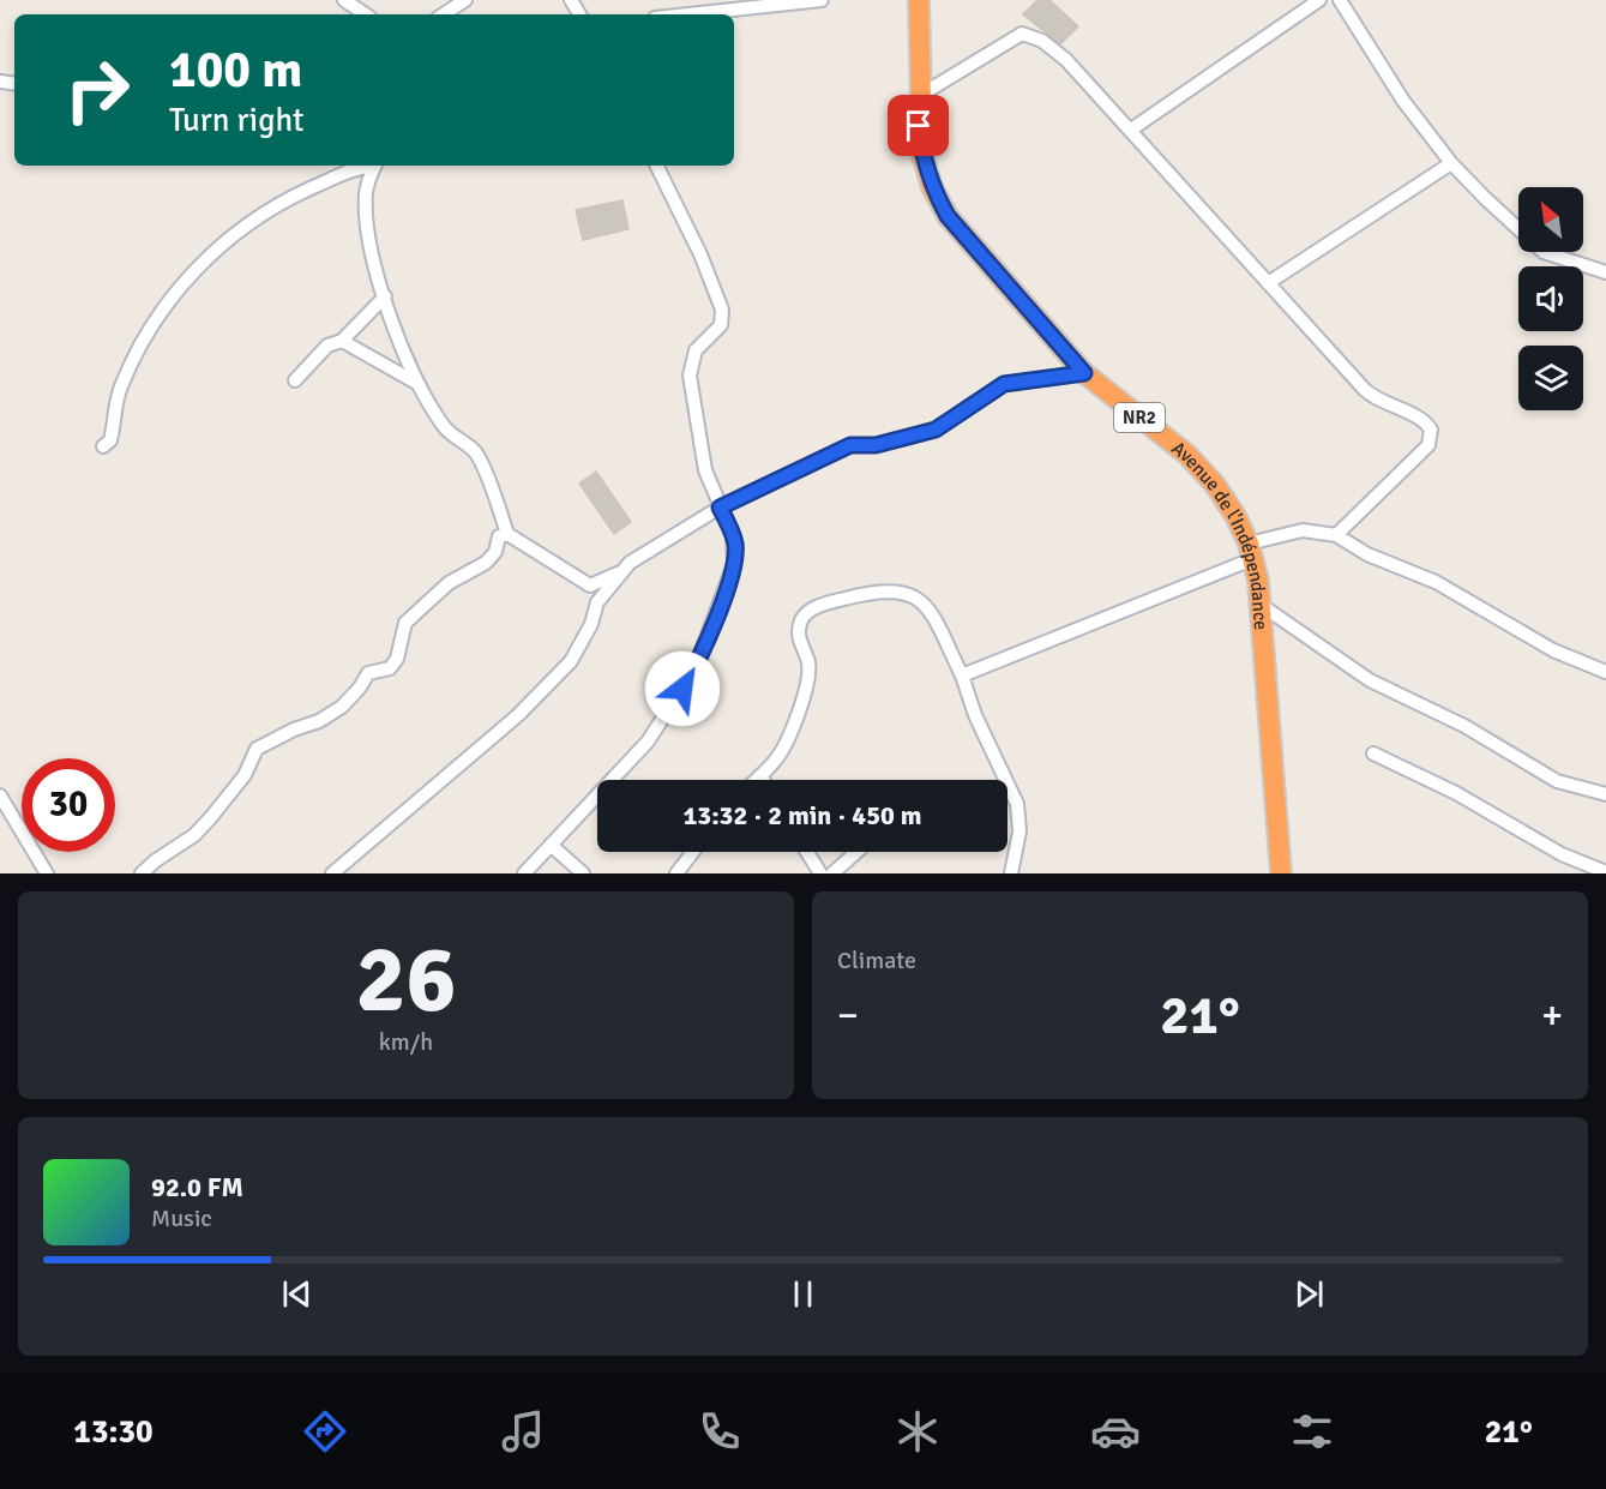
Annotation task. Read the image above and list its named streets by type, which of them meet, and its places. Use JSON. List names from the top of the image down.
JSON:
{
  "streets": {
    "highway": ["NR2", "Avenue de l'Indépendance"]
  },
  "north": "top left",
  "page": {
    "turn": ["100 m", "Turn right"],
    "limit": "30",
    "trip": "13:32 · 2 min · 450 m",
    "tile": [
      ["26", "km/h"],
      "Climate"
    ],
    "heat": ["−", "21°", "+"],
    "song": ["92.0 FM", "Music"],
    "tabs": ["13:30", "21°"]
  }
}
